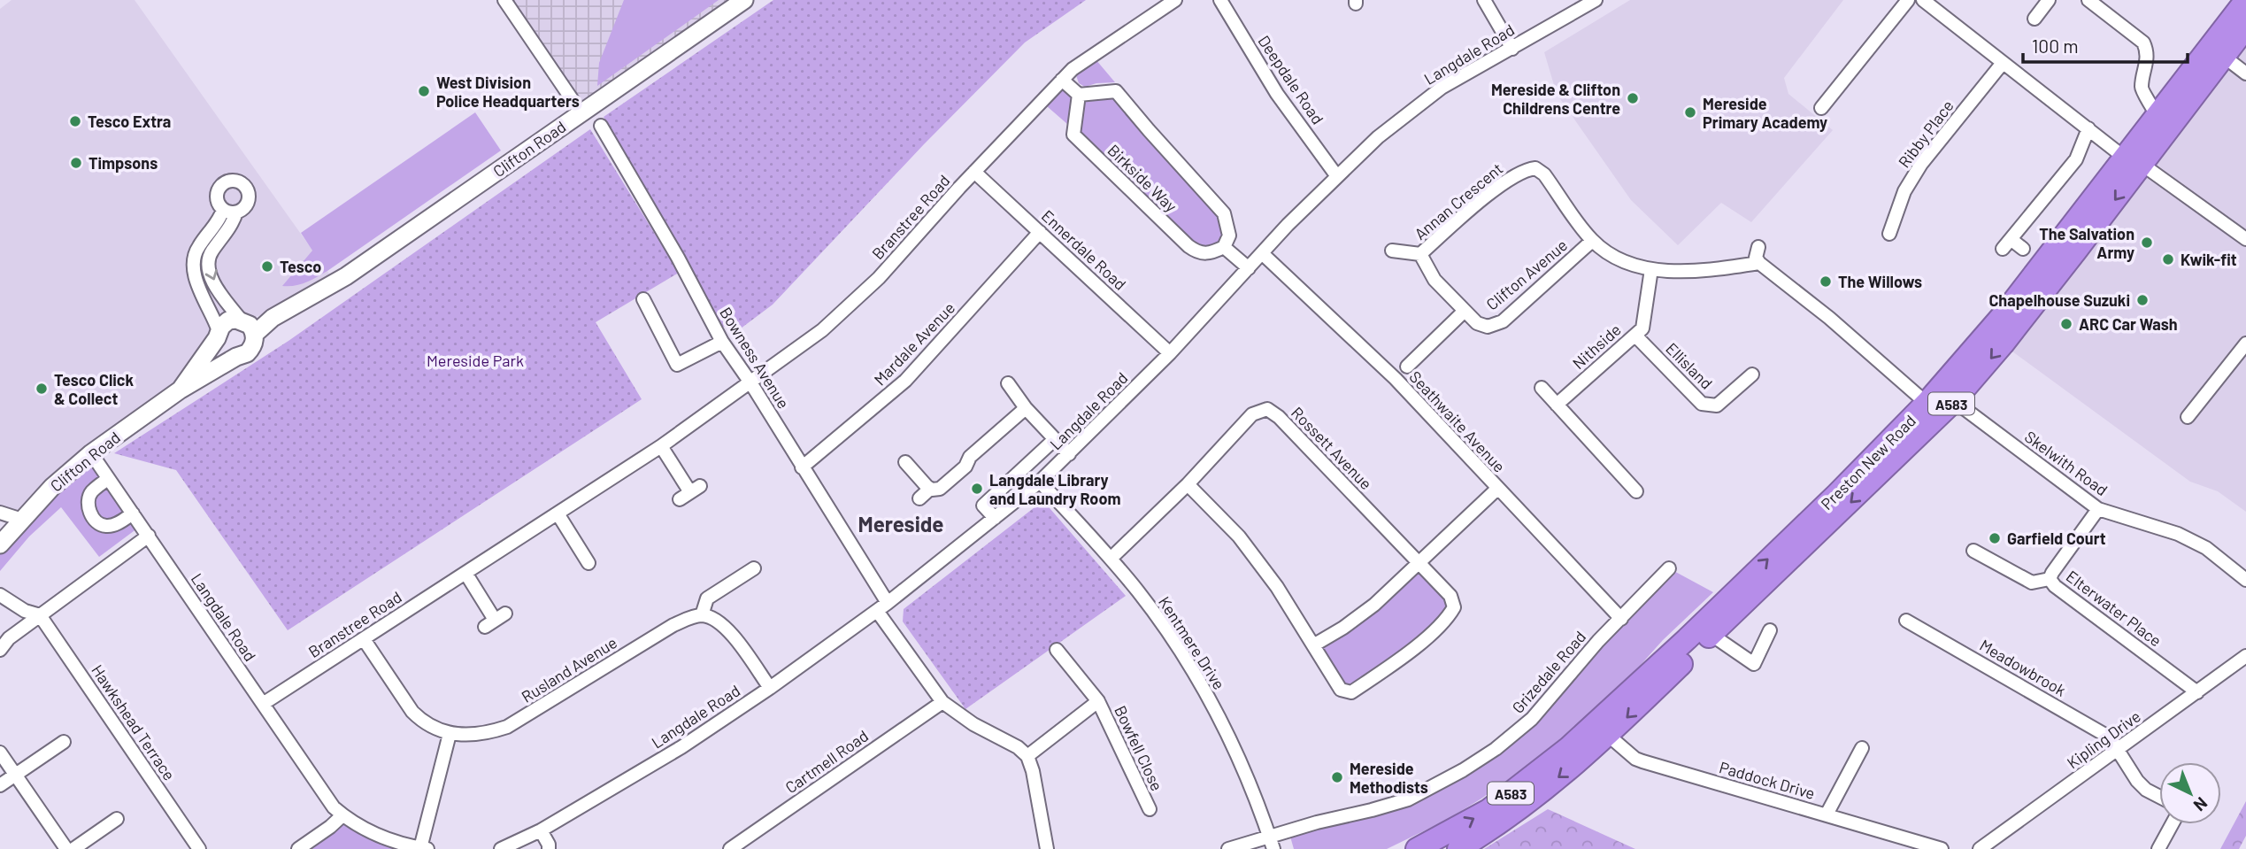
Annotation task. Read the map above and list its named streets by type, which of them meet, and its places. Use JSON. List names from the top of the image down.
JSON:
{
  "streets": {
    "highway": ["A583", "Preston New Road"],
    "street": [
      "Langdale Road",
      "Deepdale Road",
      "Ribby Place",
      "Clifton Road",
      "Birkside Way",
      "Annan Crescent",
      "Branstree Road",
      "Ennerdale Road",
      "Clifton Avenue",
      "Mardale Avenue",
      "Nithside",
      "Bowness Avenue",
      "Ellisland",
      "Seathwaite Avenue",
      "Rossett Avenue",
      "Skelwith Road",
      "Elterwater Place",
      "Kentmere Drive",
      "Meadowbrook",
      "Rusland Avenue",
      "Grizedale Road",
      "Hawkshead Terrace",
      "Kipling Drive",
      "Bowfell Close",
      "Cartmell Road",
      "Paddock Drive"
    ]
  },
  "crossings": [
    ["Langdale Road", "Deepdale Road"],
    ["Langdale Road", "Clifton Road"],
    ["Langdale Road", "Branstree Road"],
    ["Langdale Road", "Ennerdale Road"],
    ["Langdale Road", "Bowness Avenue"],
    ["Langdale Road", "Seathwaite Avenue"],
    ["Langdale Road", "Kentmere Drive"],
    ["Annan Crescent", "Clifton Avenue"],
    ["Branstree Road", "Ennerdale Road"],
    ["Branstree Road", "Bowness Avenue"],
    ["Branstree Road", "Rusland Avenue"],
    ["Ennerdale Road", "Mardale Avenue"],
    ["Clifton Avenue", "Nithside"],
    ["Mardale Avenue", "Bowness Avenue"],
    ["Nithside", "Ellisland"],
    ["Bowness Avenue", "Bowfell Close"],
    ["Bowness Avenue", "Cartmell Road"],
    ["Seathwaite Avenue", "Grizedale Road"],
    ["Rossett Avenue", "Kentmere Drive"],
    ["Preston New Road", "Skelwith Road"],
    ["Preston New Road", "Paddock Drive"],
    ["Elterwater Place", "Kipling Drive"],
    ["Kentmere Drive", "Grizedale Road"],
    ["Meadowbrook", "Kipling Drive"]
  ],
  "districts": ["Mereside"],
  "parks": ["Mereside Park"],
  "places": [
    "West Division Police Headquarters",
    "Mereside & Clifton Childrens Centre",
    "Mereside Primary Academy",
    "Tesco Extra",
    "Timpsons",
    "The Salvation Army",
    "Kwik-fit",
    "Tesco",
    "The Willows",
    "Chapelhouse Suzuki",
    "ARC Car Wash",
    "Tesco Click & Collect",
    "Langdale Library and Laundry Room",
    "Garfield Court",
    "Mereside Methodists"
  ],
  "scale_bar": "100 m",
  "north": "bottom right"
}
